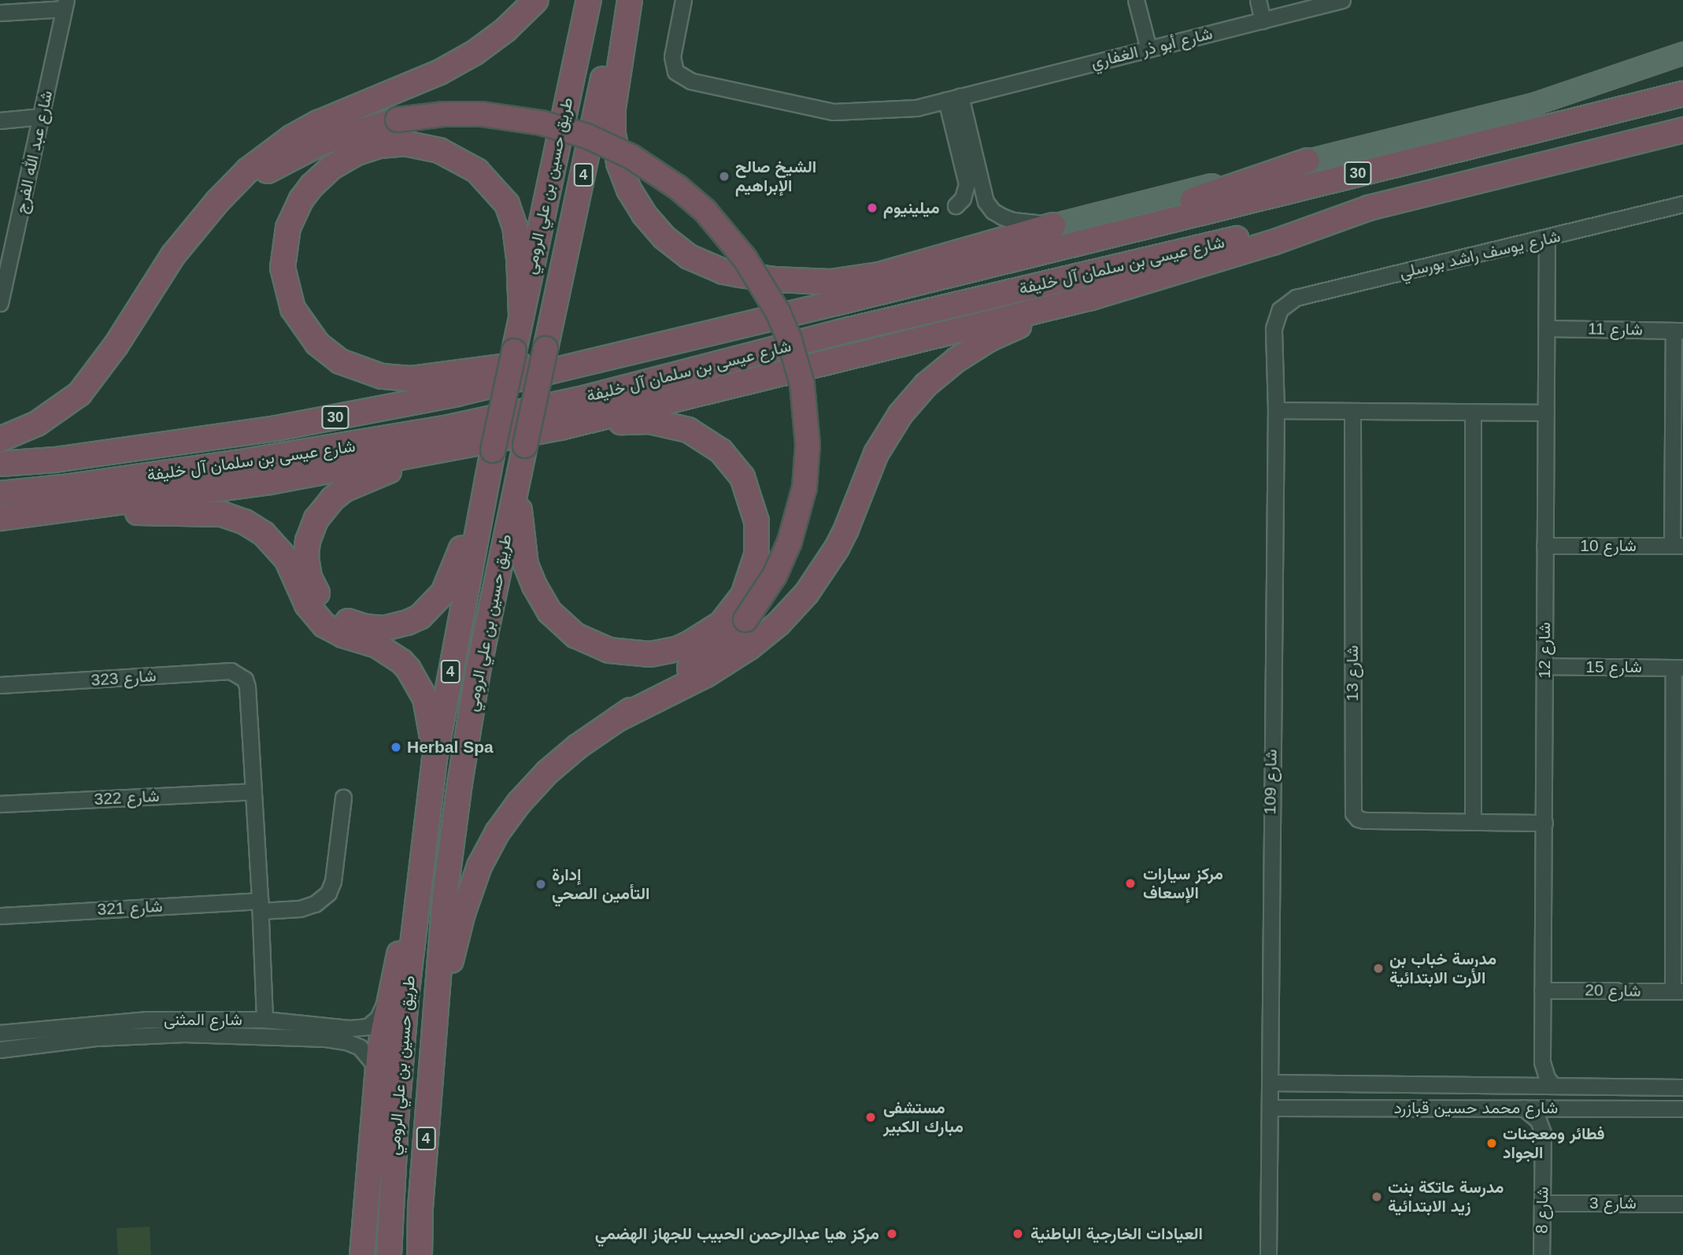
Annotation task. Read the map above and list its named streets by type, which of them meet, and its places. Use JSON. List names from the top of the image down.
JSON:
{
  "streets": {
    "highway": [
      "30",
      "4",
      "طريق حسين بن علي الرومي",
      "شارع عيسى بن سلمان آل خليفة"
    ],
    "street": [
      "شارع أبو ذر الغفاري",
      "شارع عبد الله الفرج",
      "شارع يوسف راشد بورسلي",
      "شارع 11",
      "شارع 10",
      "شارع 12",
      "شارع 15",
      "شارع 13",
      "شارع 323",
      "شارع 109",
      "شارع 322",
      "شارع 321",
      "شارع 20",
      "شارع المثنى",
      "شارع محمد حسين قبازرد",
      "شارع 3",
      "شارع 8"
    ]
  },
  "crossings": [
    ["30", "شارع عيسى بن سلمان آل خليفة"],
    ["شارع يوسف راشد بورسلي", "شارع 12"],
    ["شارع يوسف راشد بورسلي", "شارع 109"],
    ["شارع 11", "شارع 10"],
    ["شارع 11", "شارع 12"],
    ["شارع 10", "شارع 12"],
    ["شارع 12", "شارع 15"],
    ["شارع 12", "شارع 13"],
    ["شارع 12", "شارع 20"],
    ["شارع 12", "شارع محمد حسين قبازرد"],
    ["شارع 323", "شارع 322"],
    ["شارع 109", "شارع محمد حسين قبازرد"],
    ["شارع 3", "شارع 8"]
  ],
  "places": [
    "الشيخ صالح الإبراهيم",
    "ميلينيوم",
    "Herbal Spa",
    "مركز سيارات الإسعاف",
    "إدارة التأمين الصحي",
    "مدرسة خباب بن الأرت الابتدائية",
    "مستشفى مبارك الكبير",
    "فطائر ومعجنات الجواد",
    "مدرسة عاتكة بنت زيد الابتدائية",
    "مركز هيا عبدالرحمن الحبيب للجهاز الهضمي",
    "العيادات الخارجية الباطنية"
  ]
}
